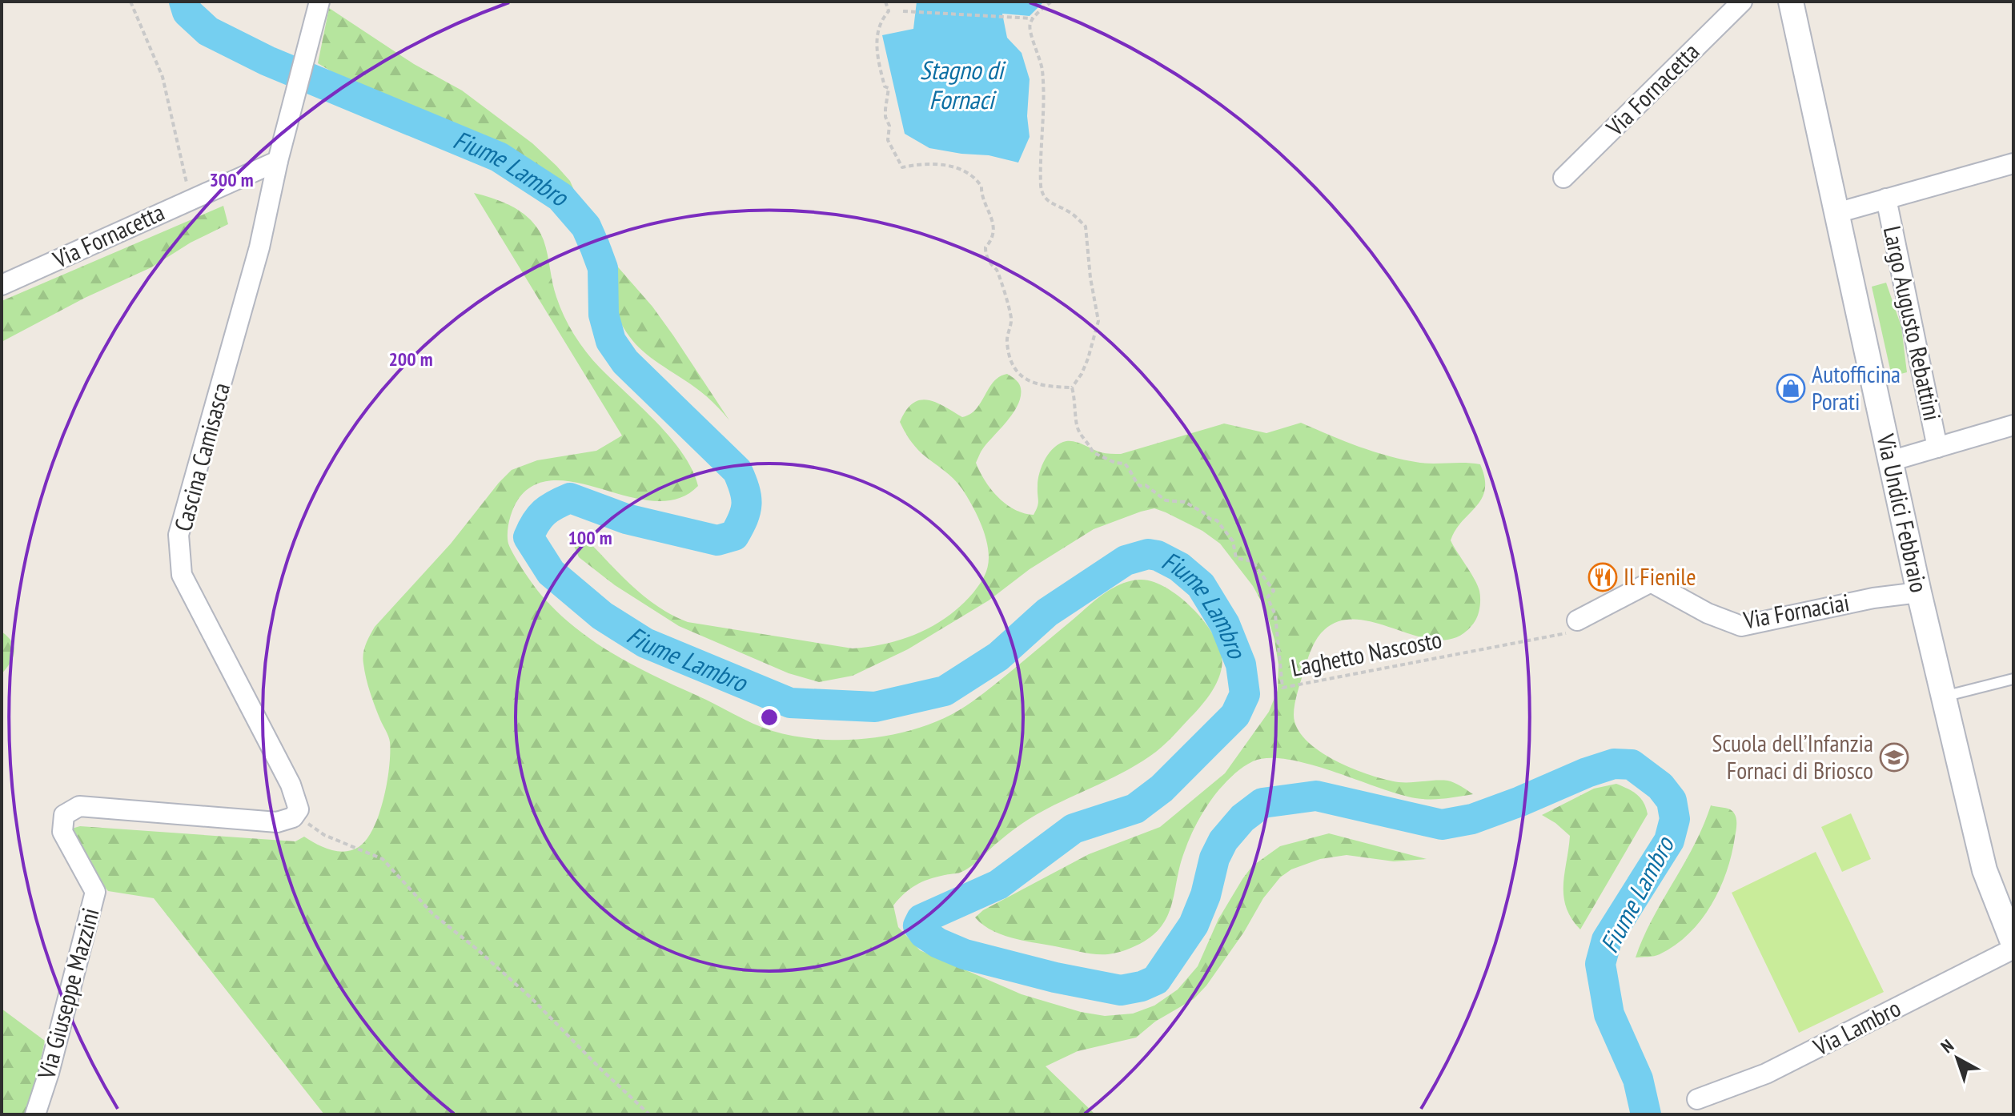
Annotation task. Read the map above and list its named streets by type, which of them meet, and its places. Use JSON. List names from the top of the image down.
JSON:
{
  "streets": {
    "street": [
      "Via Fornacetta",
      "Largo Augusto Rebattini",
      "Cascina Camisasca",
      "Via Undici Febbraio",
      "Via Fornaciai",
      "Via Giuseppe Mazzini",
      "Via Lambro"
    ],
    "path": ["Laghetto Nascosto"]
  },
  "crossings": [
    ["Via Fornacetta", "Cascina Camisasca"],
    ["Cascina Camisasca", "Via Giuseppe Mazzini"],
    ["Via Undici Febbraio", "Via Fornaciai"],
    ["Via Fornaciai", "Laghetto Nascosto"]
  ],
  "water": ["Stagno di Fornaci", "Fiume Lambro"],
  "places": {
    "shop": ["Autofficina Porati"],
    "restaurant": ["Il Fienile"],
    "school or university": ["Scuola dell’Infanzia Fornaci di Briosco"]
  },
  "north": "top left",
  "rings": ["300 m", "200 m", "100 m"]
}
